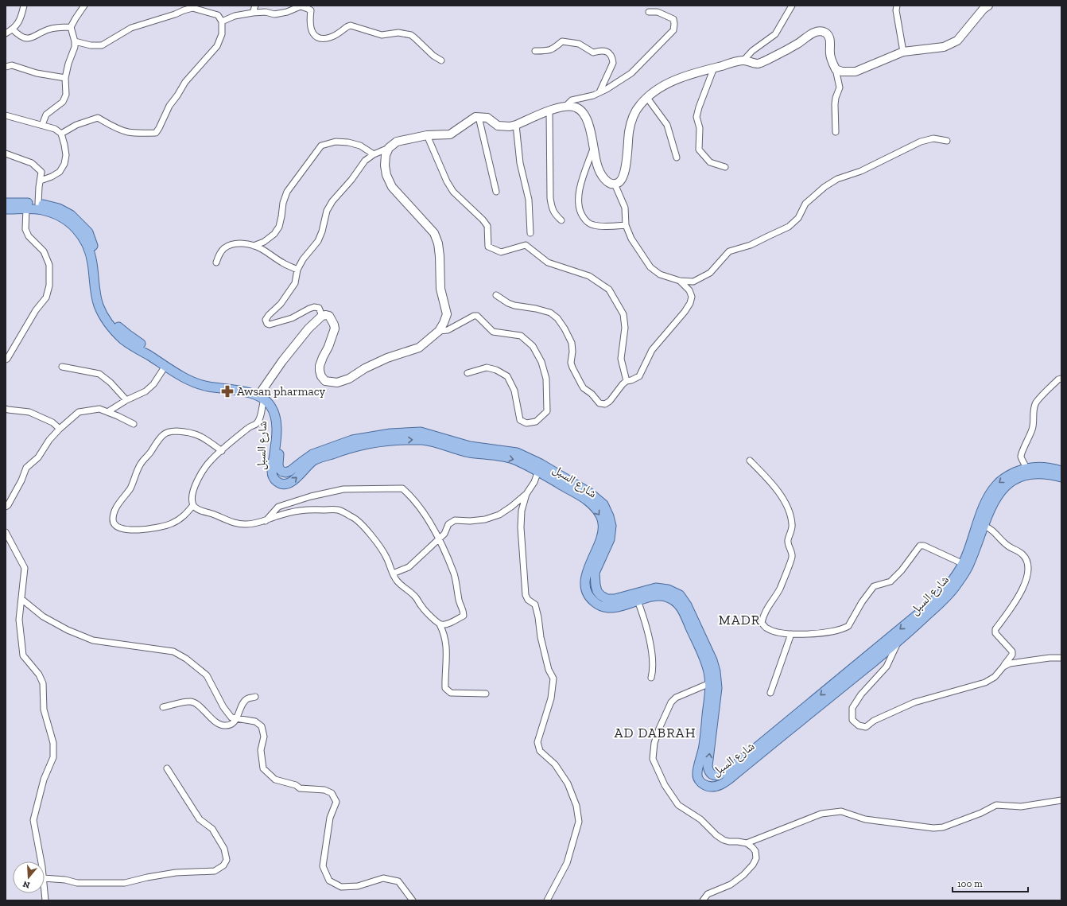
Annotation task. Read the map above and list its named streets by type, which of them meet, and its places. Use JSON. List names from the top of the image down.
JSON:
{
  "streets": {
    "main road": ["شارع السبل"]
  },
  "districts": ["MADR", "AD DABRAH"],
  "places": {
    "pharmacy": ["Awsan pharmacy"]
  },
  "scale_bar": "100 m",
  "north": "bottom"
}
